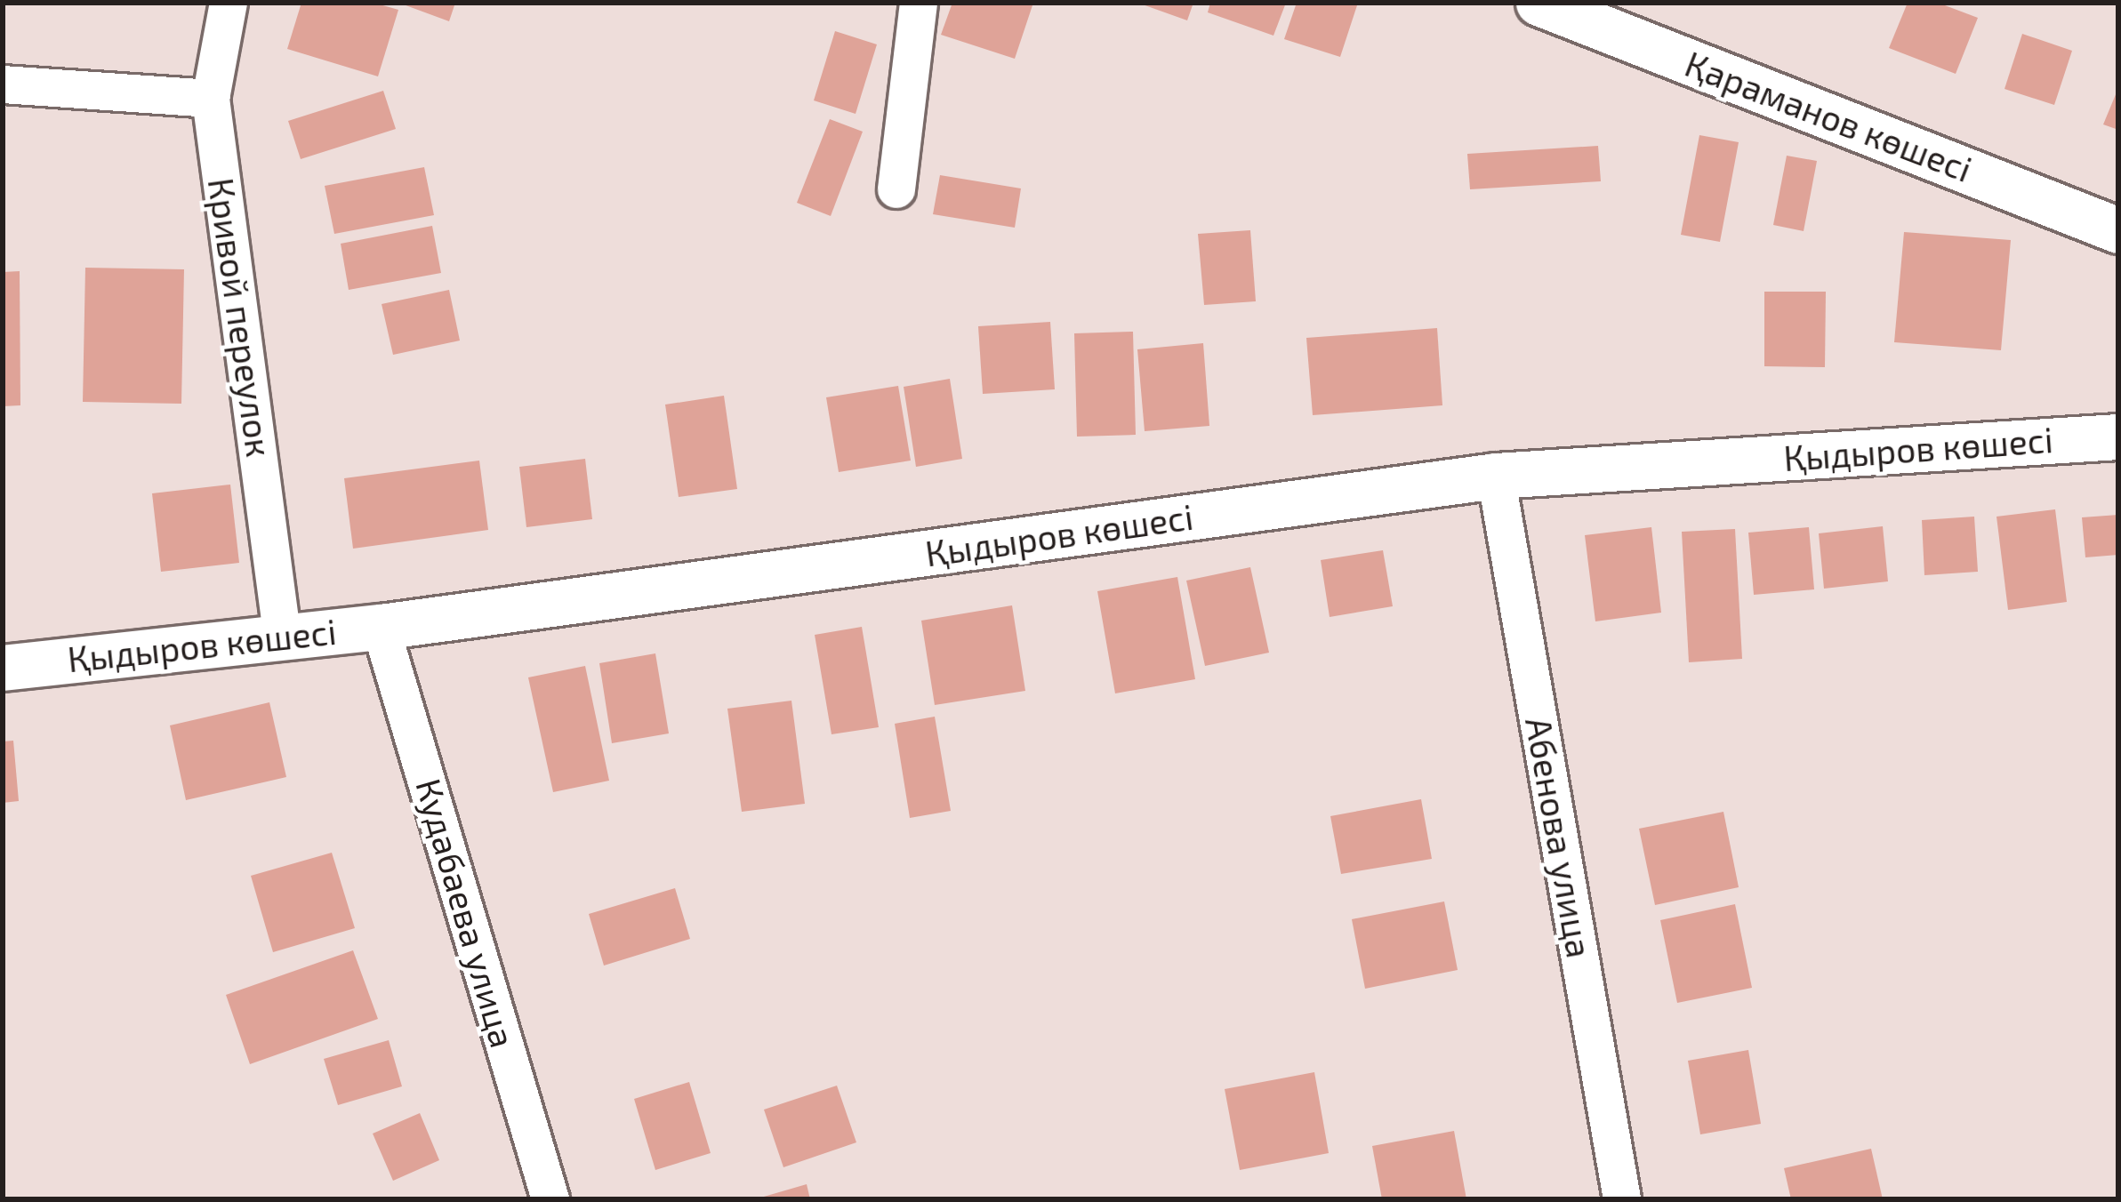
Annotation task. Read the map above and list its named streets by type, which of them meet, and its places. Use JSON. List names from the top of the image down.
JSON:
{
  "streets": {
    "street": [
      "Қараманов көшесі",
      "Кривой переулок",
      "Қыдыров көшесі",
      "Абенова улица",
      "Кудабаева улица"
    ]
  },
  "crossings": [
    ["Кривой переулок", "Қыдыров көшесі"],
    ["Қыдыров көшесі", "Абенова улица"],
    ["Қыдыров көшесі", "Кудабаева улица"]
  ]
}
